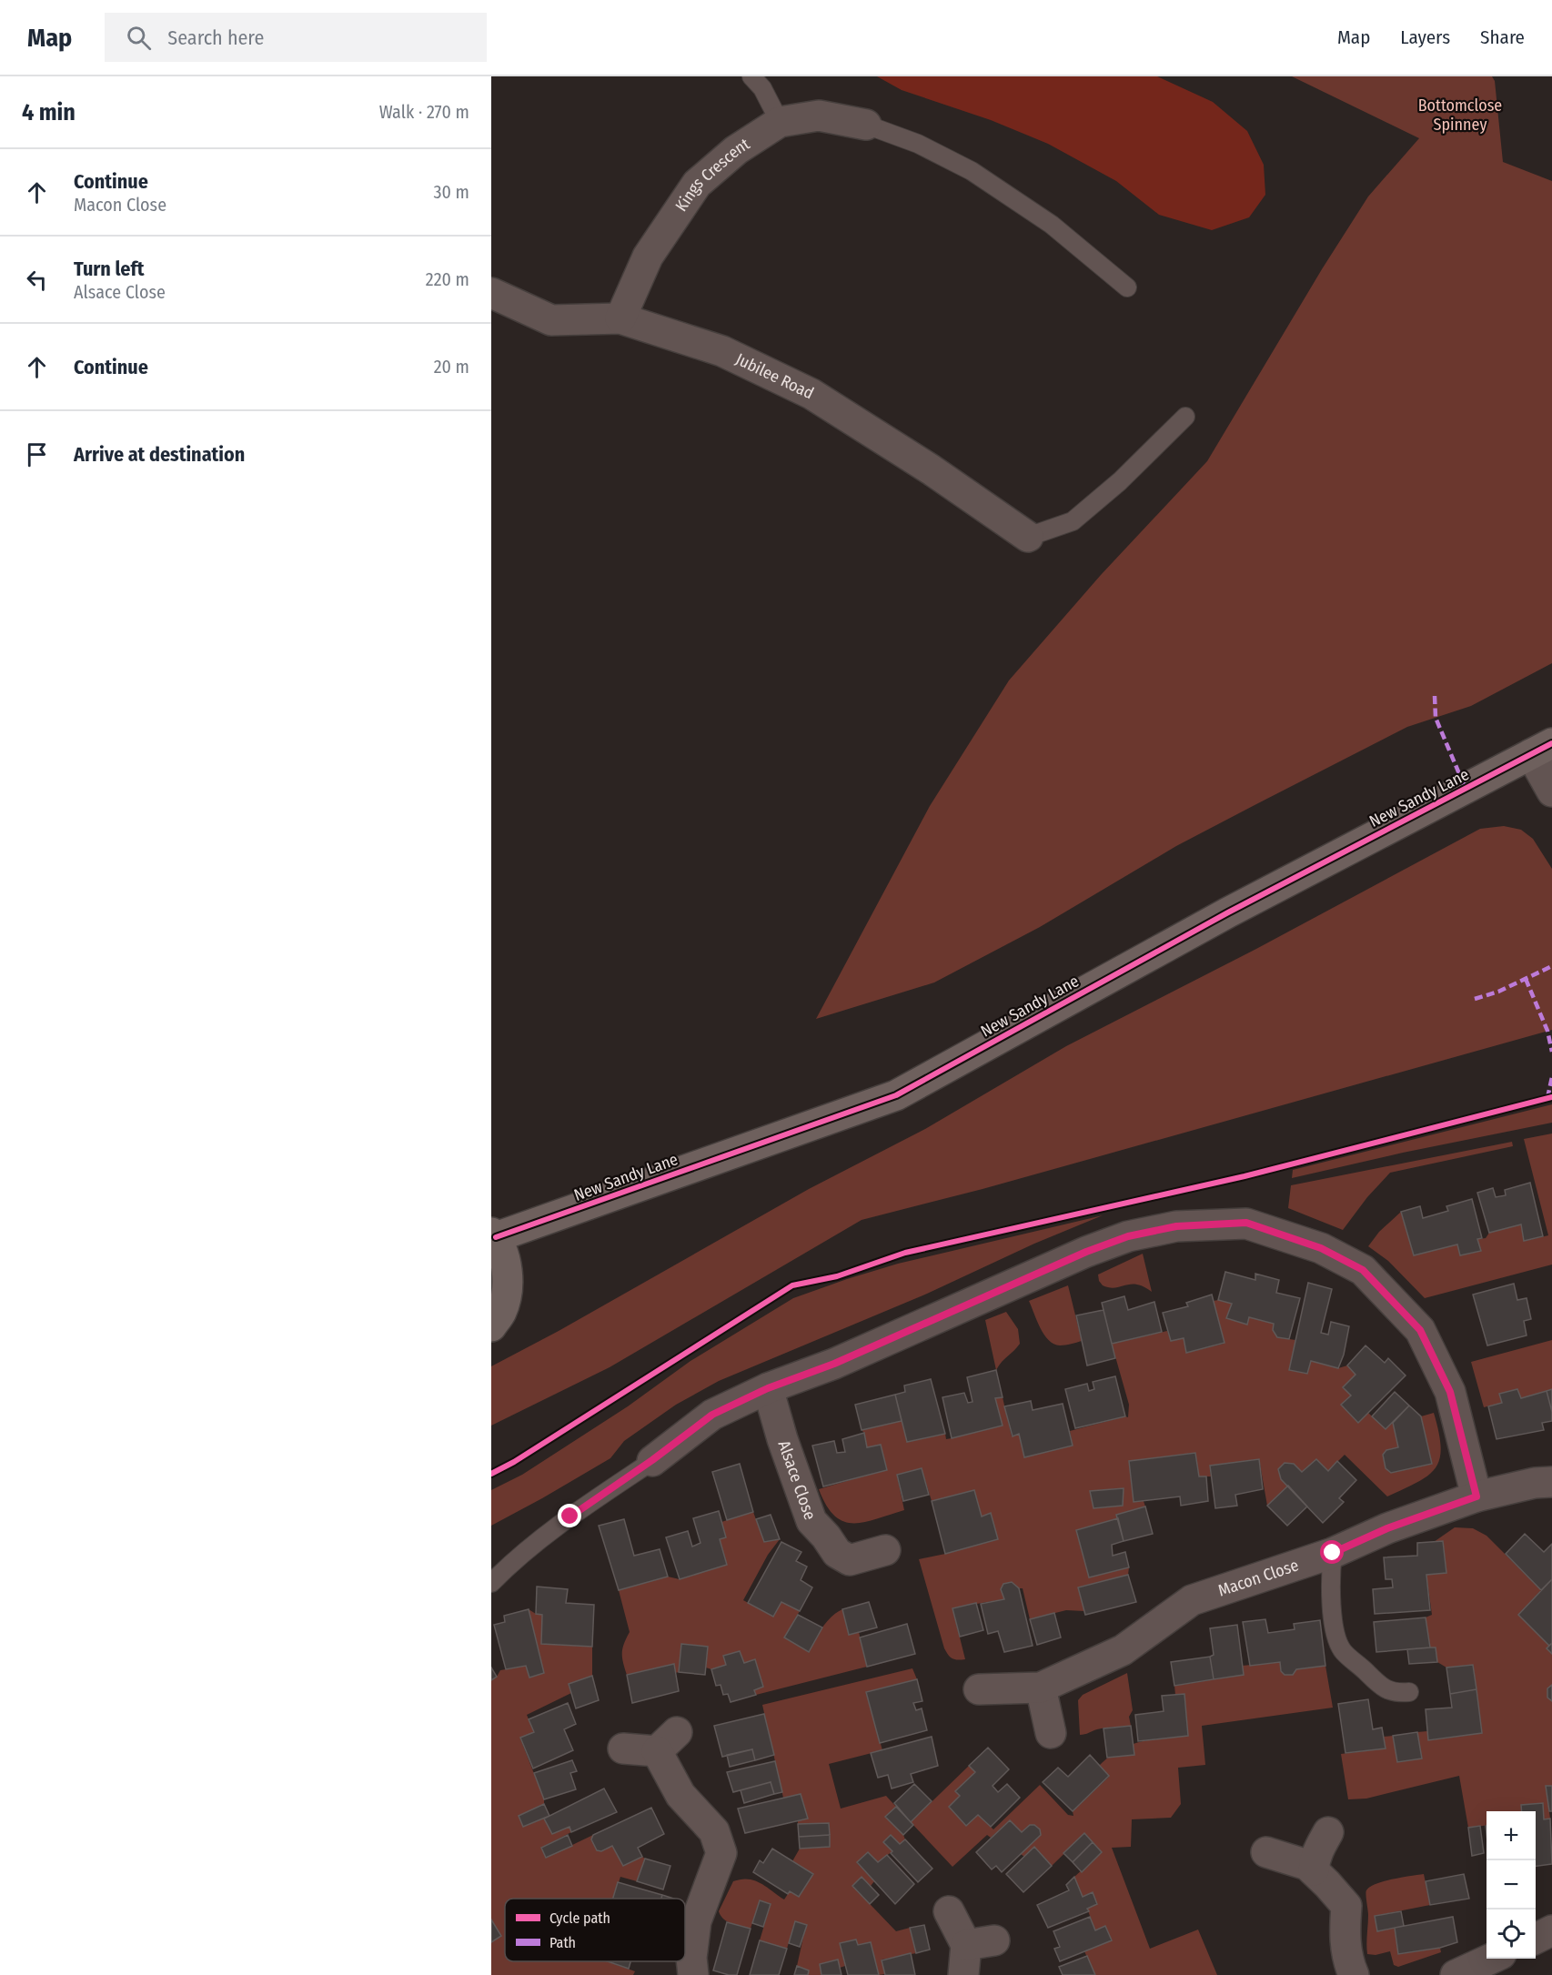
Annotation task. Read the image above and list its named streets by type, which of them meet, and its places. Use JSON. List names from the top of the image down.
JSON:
{
  "streets": {
    "street": [
      "Kings Crescent",
      "Jubilee Road",
      "New Sandy Lane",
      "Alsace Close",
      "Macon Close"
    ]
  },
  "crossings": [
    ["Kings Crescent", "Jubilee Road"]
  ],
  "parks": ["Bottomclose Spinney"],
  "legend": ["Cycle path", "Path"],
  "page": {
    "header": "Map",
    "search": "Search here",
    "nav": ["Map", "Layers", "Share"],
    "heading": ["4 min", "Walk · 270 m"],
    "list": [
      ["Continue", "Macon Close", "30 m"],
      ["Turn left", "Alsace Close", "220 m"],
      ["Continue", "20 m"],
      "Arrive at destination"
    ],
    "map_buttons": ["+", "−"]
  }
}
